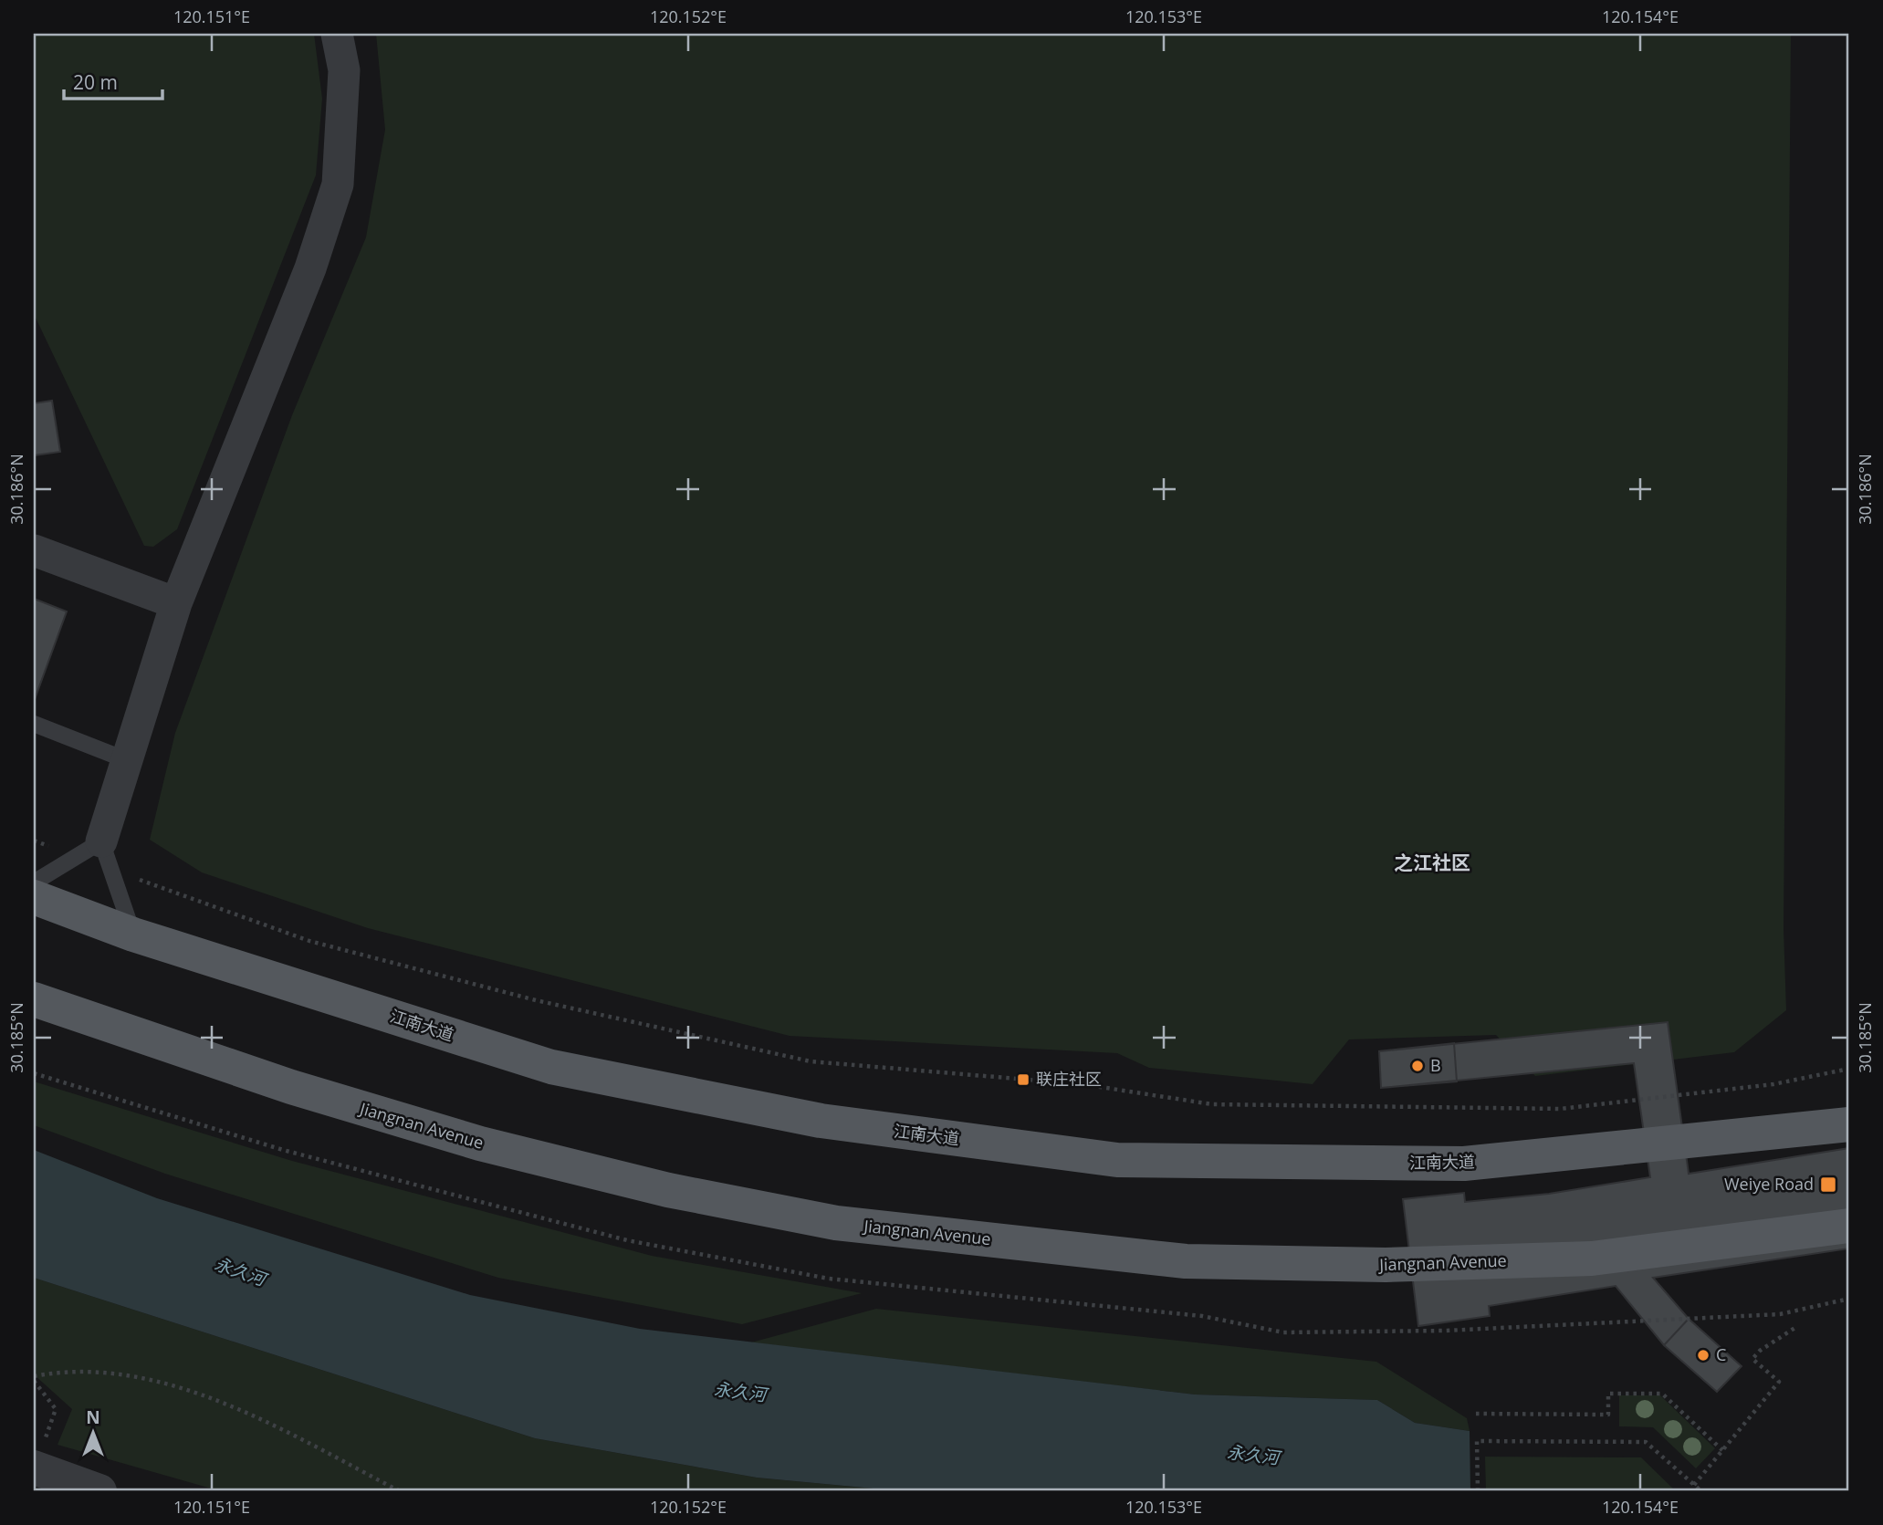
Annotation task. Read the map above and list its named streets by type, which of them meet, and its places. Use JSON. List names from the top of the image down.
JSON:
{
  "streets": {
    "main road": ["江南大道", "Jiangnan Avenue"]
  },
  "districts": ["之江社区"],
  "water": ["永久河"],
  "places": {
    "other": ["B", "C"],
    "transit": ["联庄社区", "Weiye Road"]
  },
  "scale_bar": "20 m",
  "north": "top",
  "coordinates": [
    "120.151°E",
    "120.152°E",
    "120.153°E",
    "120.154°E",
    "30.186°N",
    "30.185°N"
  ]
}
